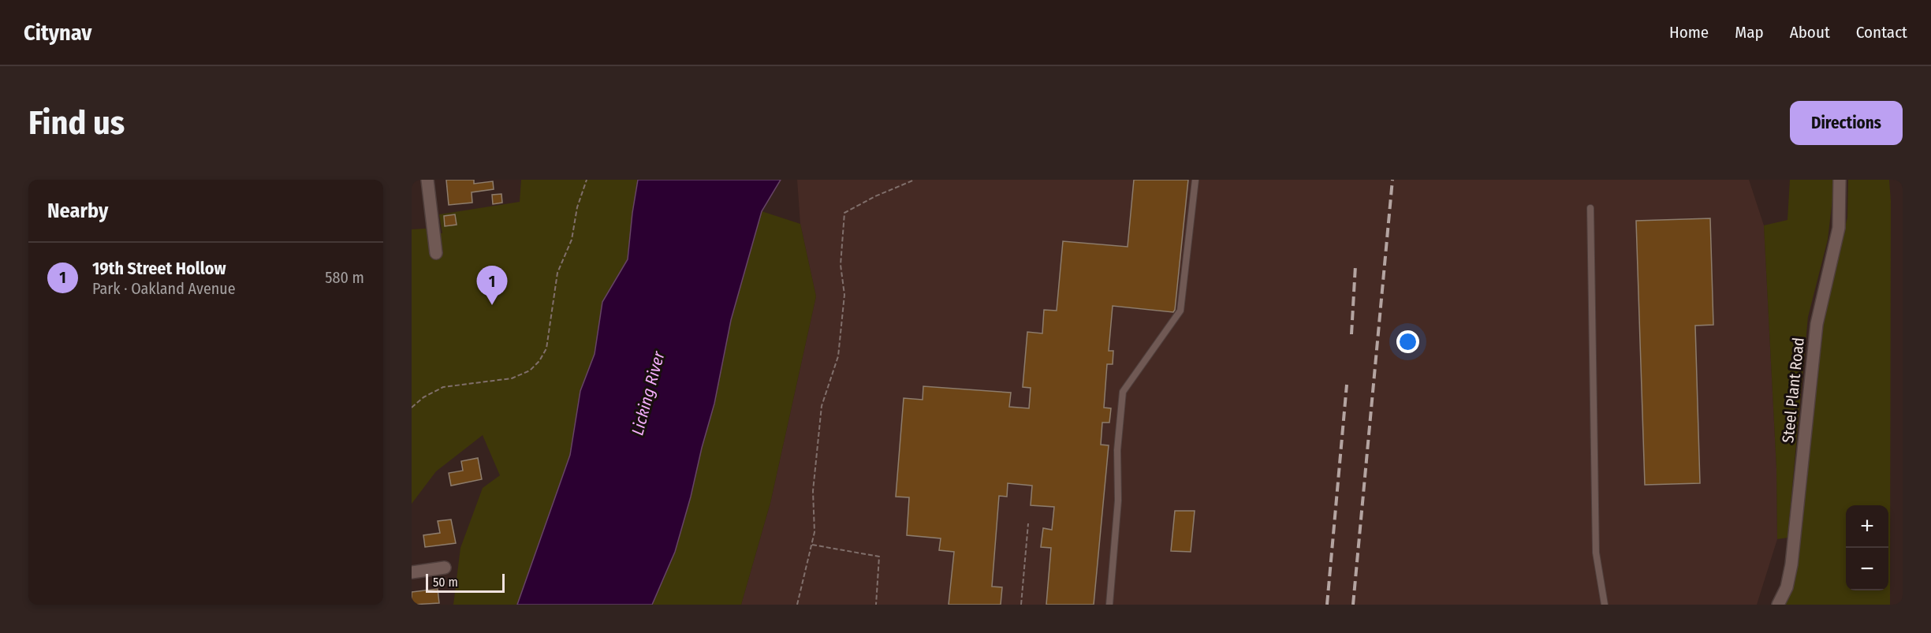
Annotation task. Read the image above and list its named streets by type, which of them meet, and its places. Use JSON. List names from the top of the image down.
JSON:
{
  "streets": {
    "street": ["Steel Plant Road"]
  },
  "water": ["Licking River"],
  "scale_bar": "50 m",
  "page": {
    "header": "Citynav",
    "nav": [
      "Home",
      "Map",
      "About",
      "Contact"
    ],
    "buttons": "Directions",
    "title": "Find us",
    "heading": "Nearby",
    "list": [
      {
        "mark": "1",
        "name": "19th Street Hollow",
        "note": "Park · Oakland Avenue",
        "value": "580 m"
      }
    ],
    "pins": "1",
    "map_buttons": ["+", "−"],
    "scale": "50 m"
  }
}
